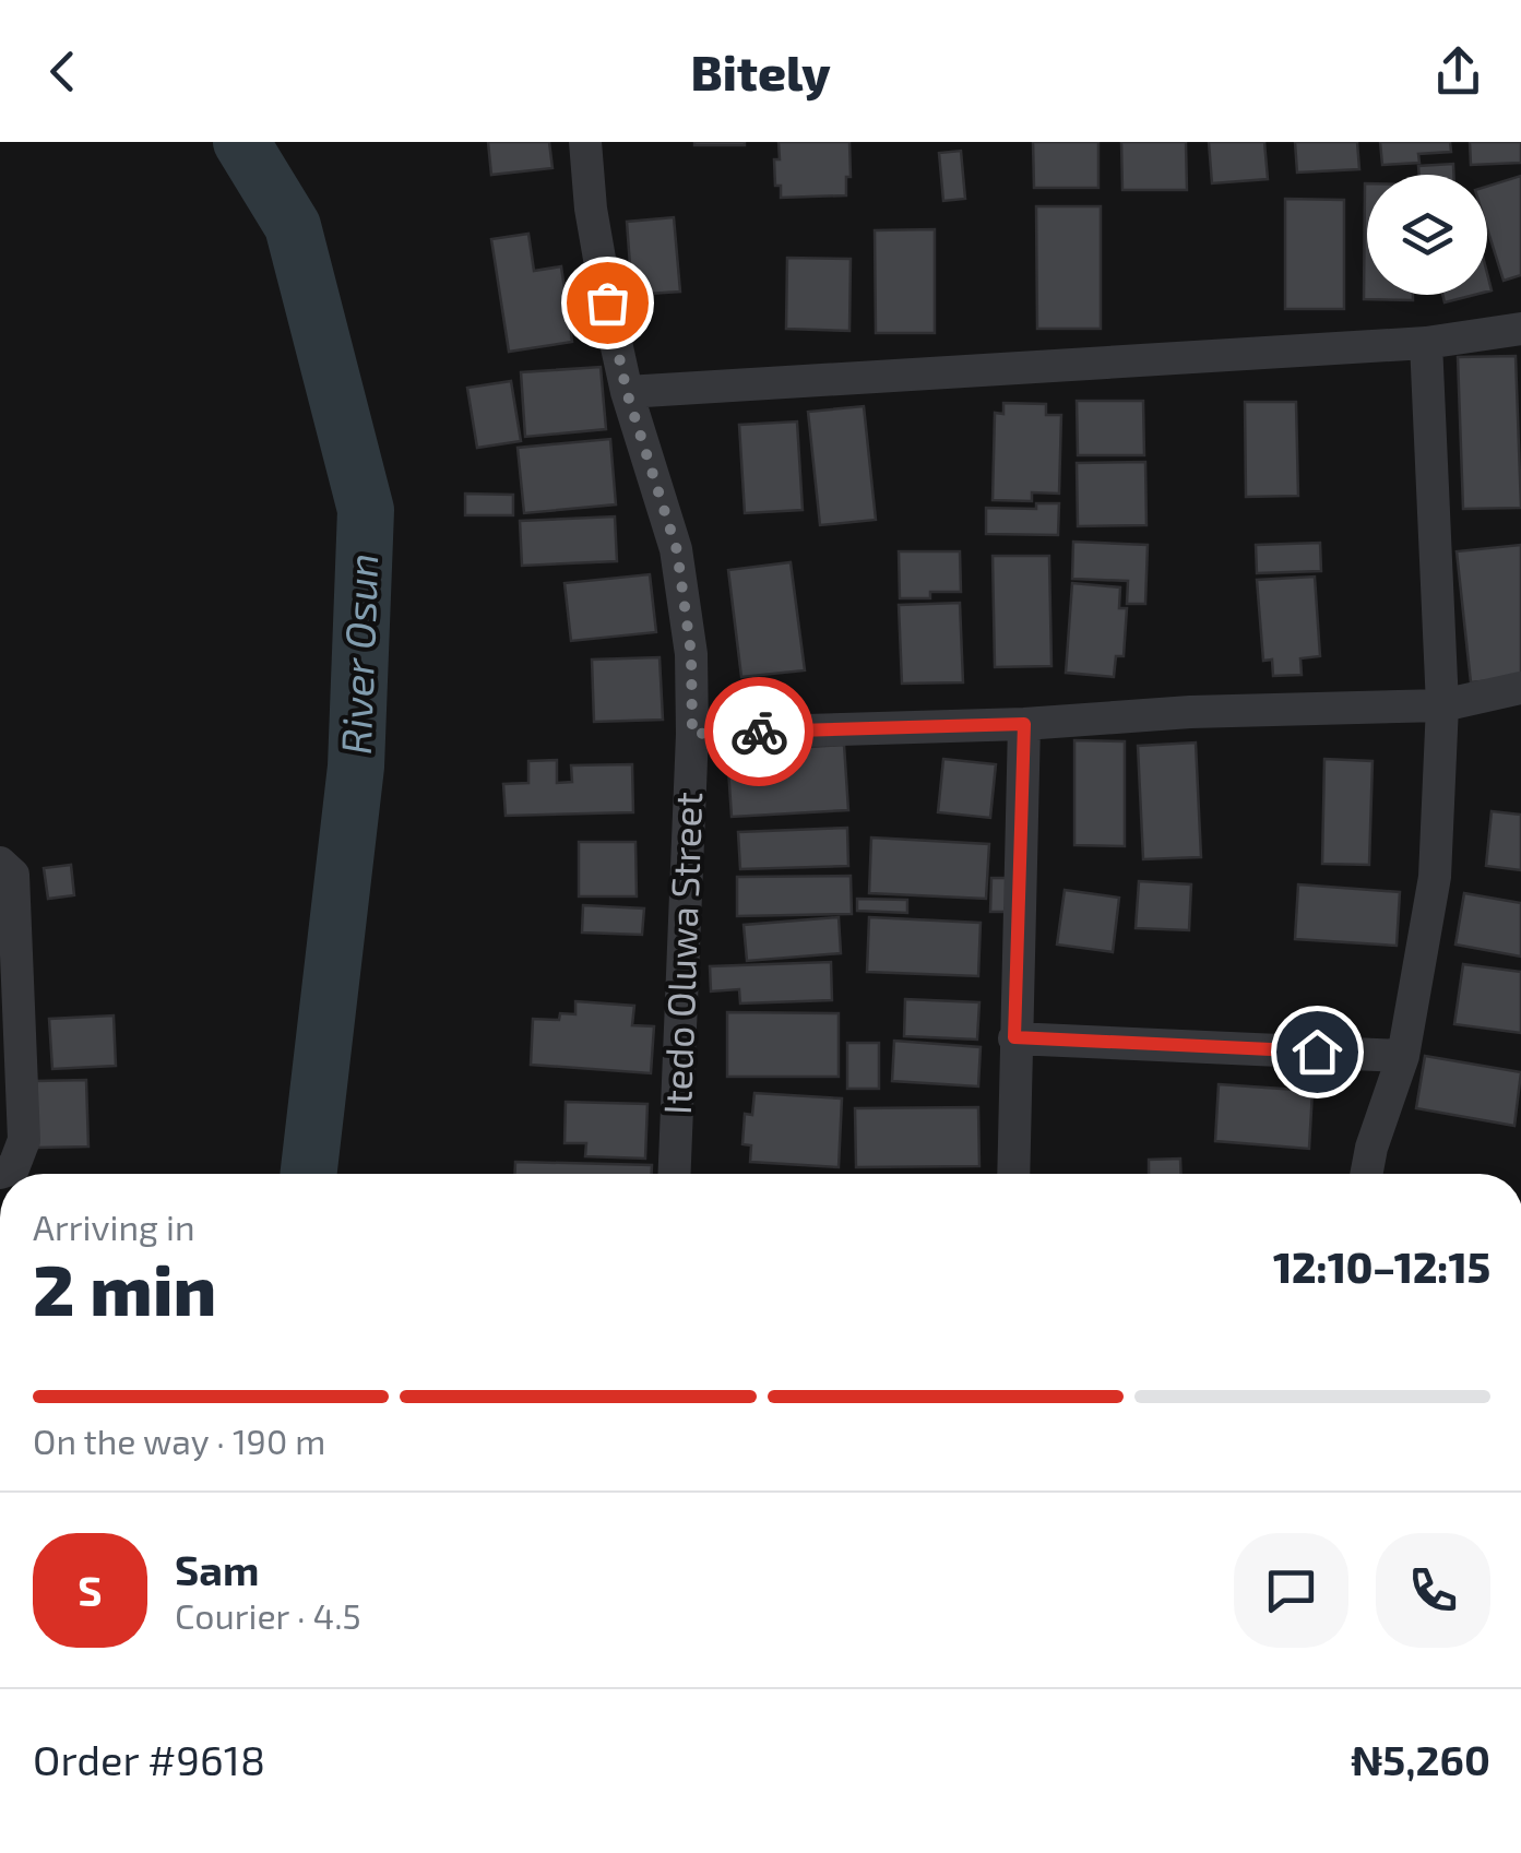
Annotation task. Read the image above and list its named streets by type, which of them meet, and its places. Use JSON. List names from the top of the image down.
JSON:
{
  "streets": {
    "street": ["Itedo Oluwa Street"]
  },
  "water": ["River Osun"],
  "page": {
    "header": "Bitely",
    "heading": ["2 min", "Arriving in", "12:10–12:15"],
    "panel": [
      "Sam",
      "Courier · 4.5",
      "Order #9618",
      "₦5,260"
    ],
    "bar": "On the way · 190 m",
    "round": "S"
  }
}
